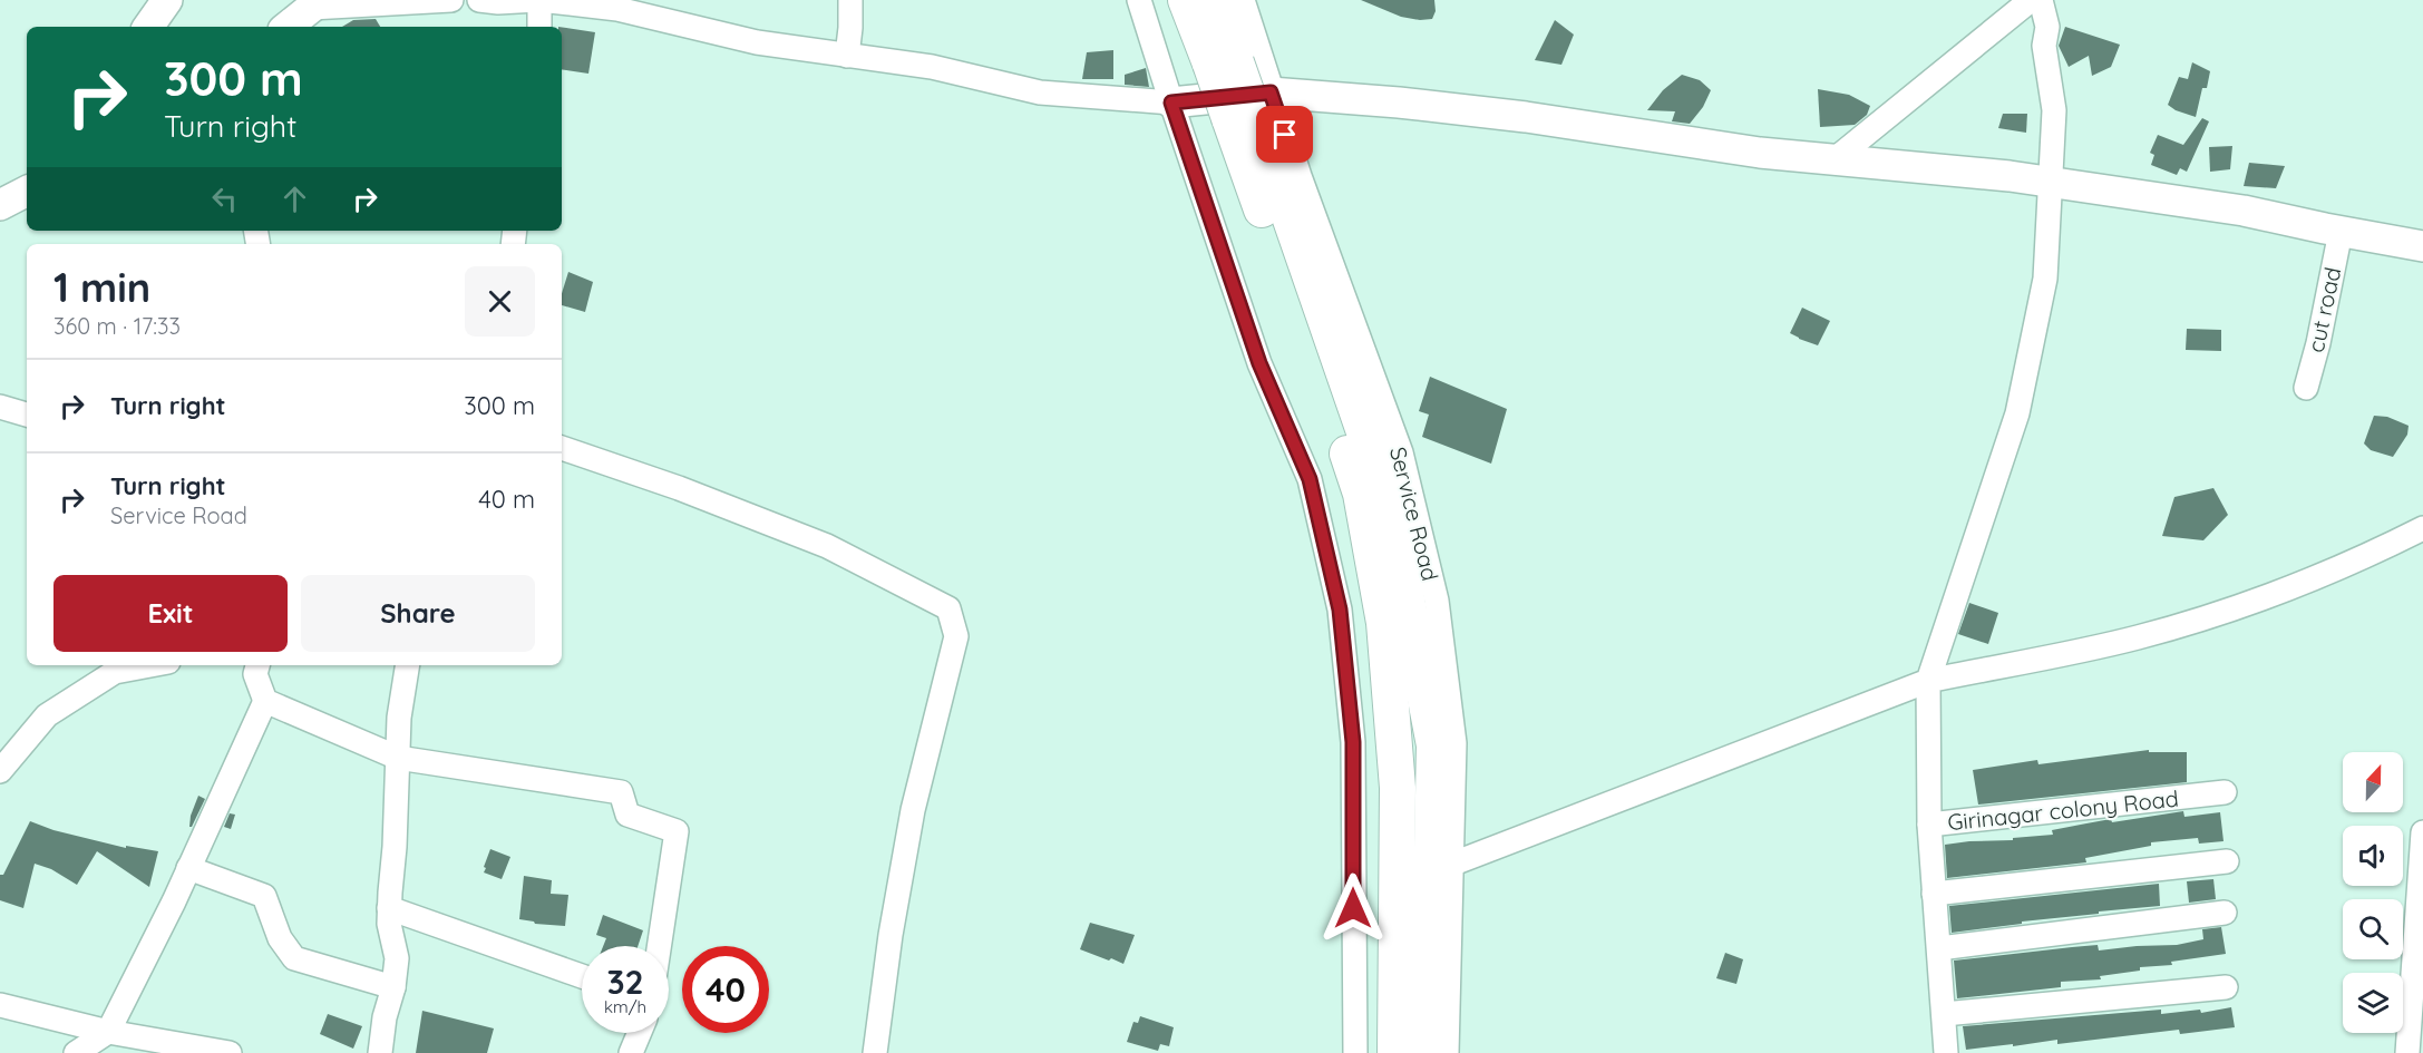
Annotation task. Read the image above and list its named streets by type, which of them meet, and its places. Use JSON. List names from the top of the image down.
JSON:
{
  "streets": {
    "street": ["cut road", "Service Road", "Girinagar colony Road"]
  },
  "north": "top",
  "page": {
    "turn": ["300 m", "Turn right"],
    "heading": ["1 min", "360 m · 17:33"],
    "list": [
      {
        "name": "Turn right",
        "value": "300 m"
      },
      {
        "name": "Turn right",
        "note": "Service Road",
        "value": "40 m"
      }
    ],
    "buttons": ["Exit", "Share"],
    "speed": "32 km/h",
    "limit": "40"
  }
}
